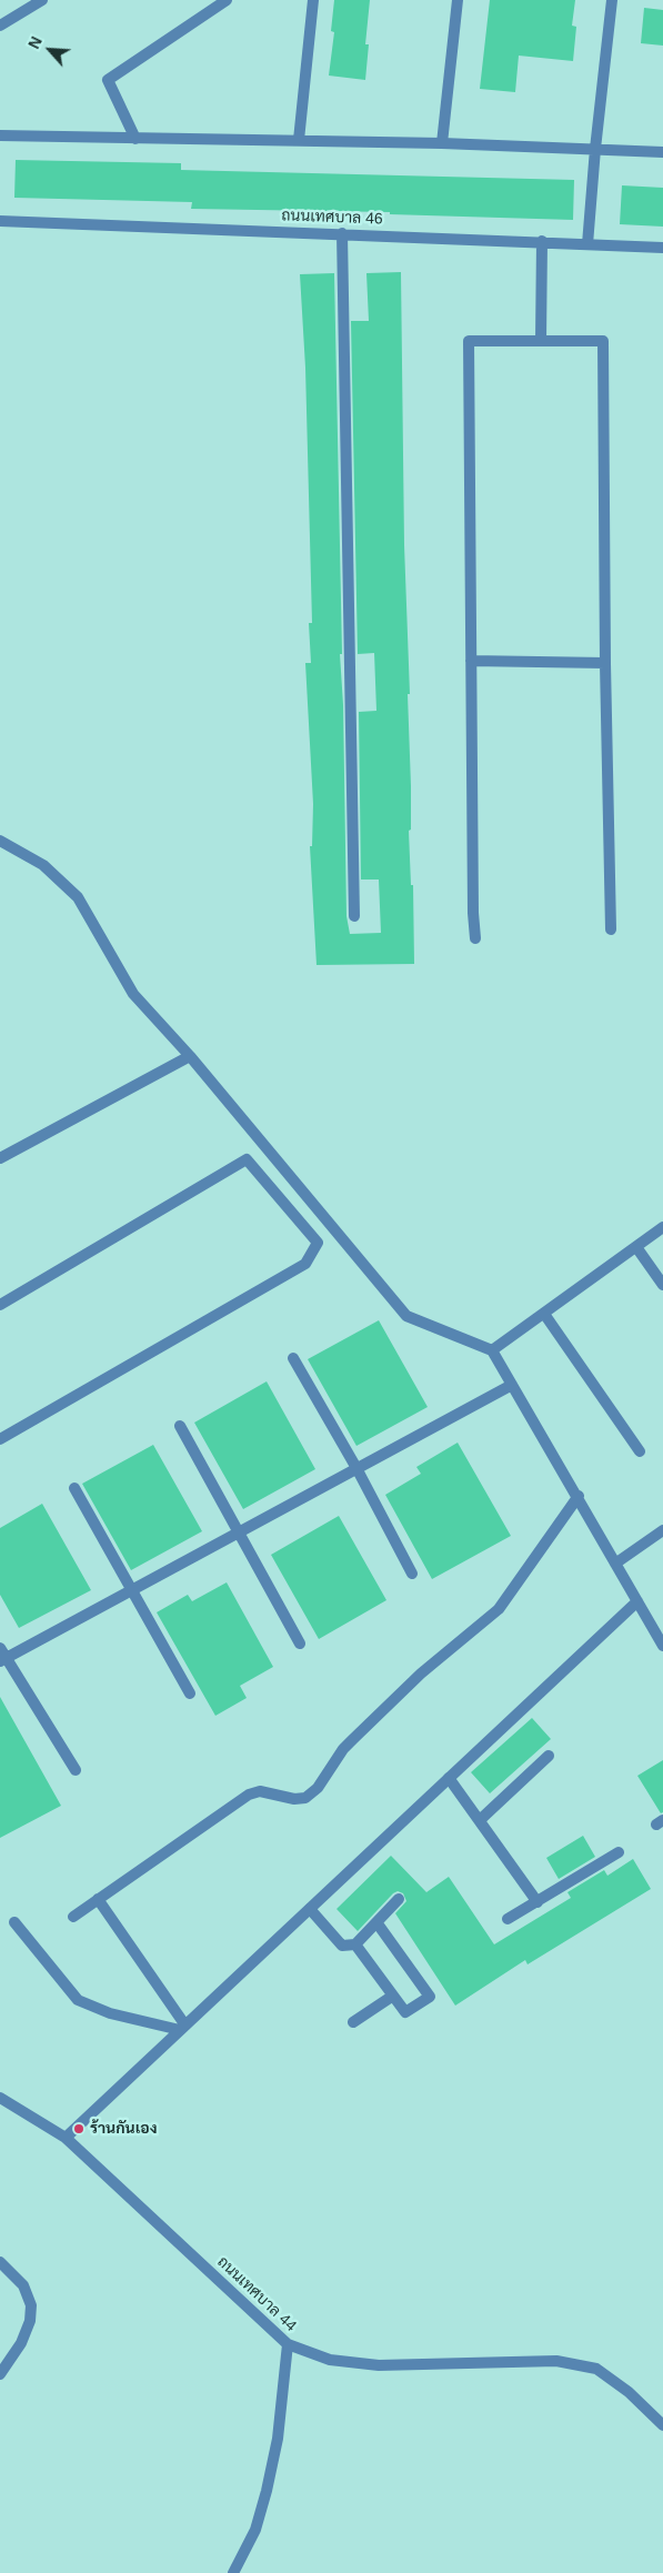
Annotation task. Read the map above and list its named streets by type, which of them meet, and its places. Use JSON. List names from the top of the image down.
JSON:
{
  "streets": {
    "street": ["ถนนเทศบาล 46", "ถนนเทศบาล 44"]
  },
  "places": ["ร้านกันเอง"],
  "north": "top left"
}
